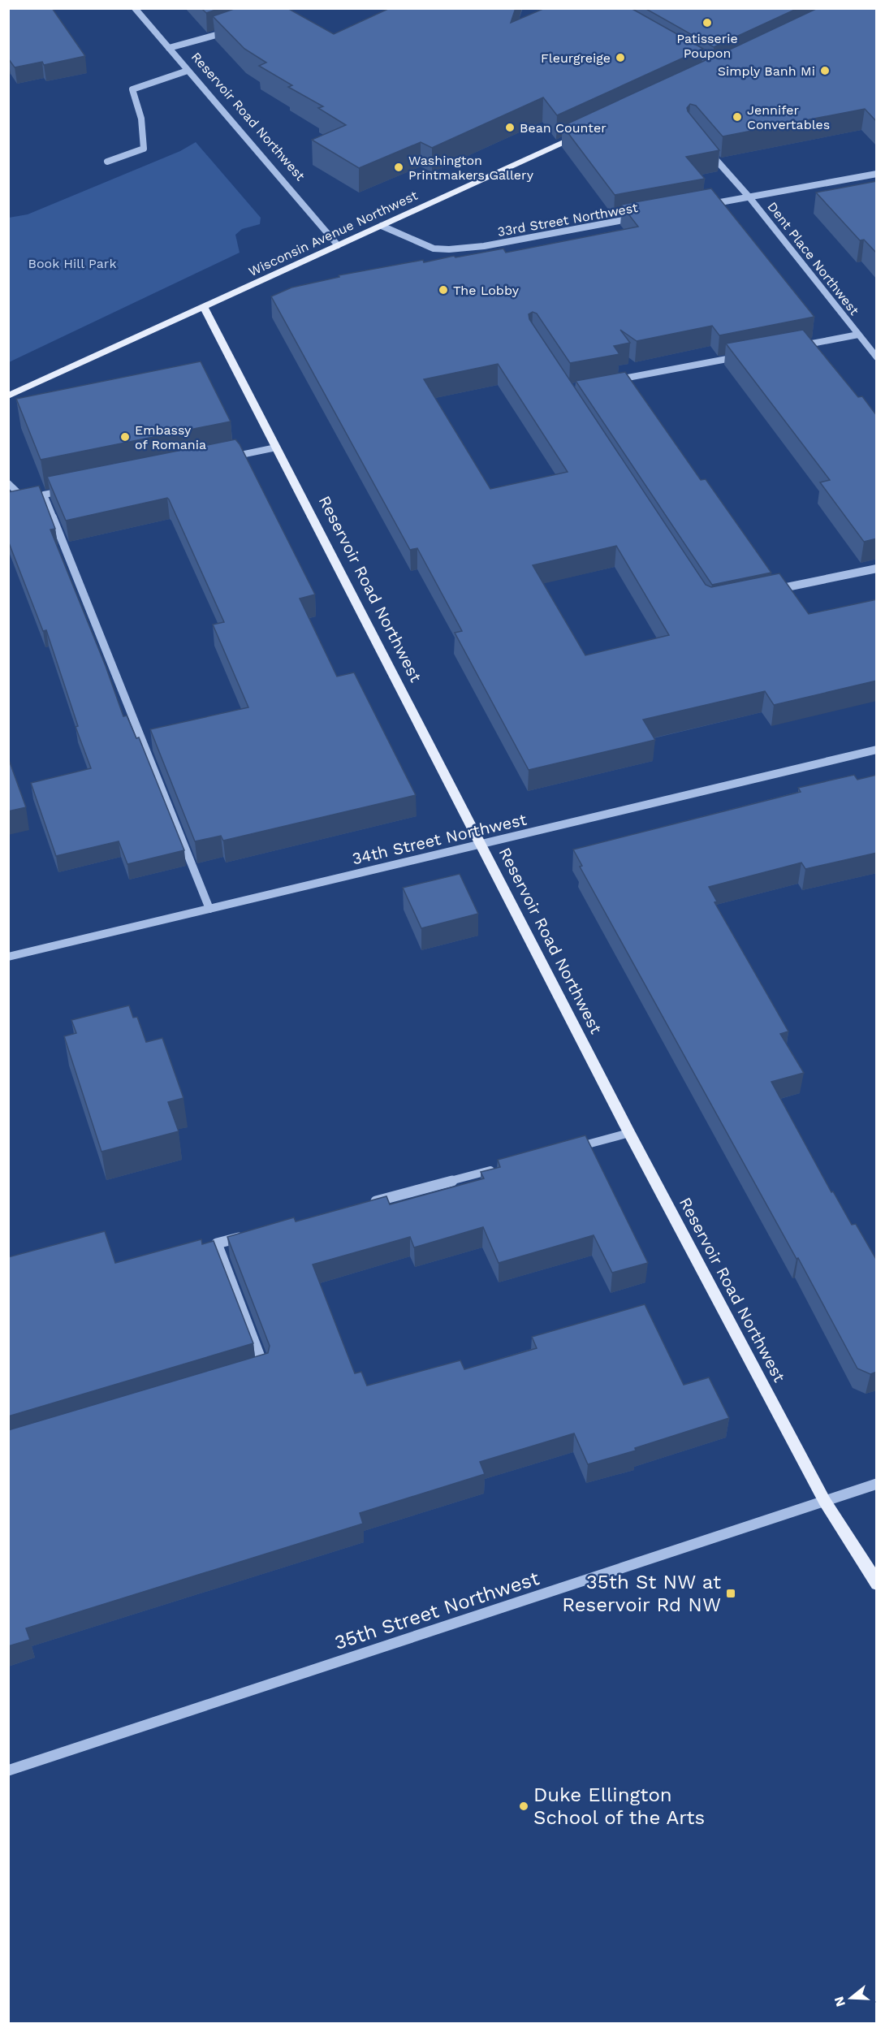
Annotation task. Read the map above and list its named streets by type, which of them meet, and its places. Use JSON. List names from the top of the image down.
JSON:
{
  "streets": {
    "main road": ["Reservoir Road Northwest", "Wisconsin Avenue Northwest"],
    "street": [
      "33rd Street Northwest",
      "Dent Place Northwest",
      "34th Street Northwest",
      "35th Street Northwest"
    ]
  },
  "crossings": [
    ["Reservoir Road Northwest", "Wisconsin Avenue Northwest"],
    ["Reservoir Road Northwest", "34th Street Northwest"],
    ["Reservoir Road Northwest", "35th Street Northwest"],
    ["33rd Street Northwest", "Wisconsin Avenue Northwest"]
  ],
  "parks": ["Book Hill Park"],
  "places": {
    "other": [
      "Patisserie Poupon",
      "Fleurgreige",
      "Simply Banh Mi",
      "Jennifer Convertables",
      "Bean Counter",
      "Washington Printmakers Gallery",
      "The Lobby",
      "Embassy of Romania",
      "Duke Ellington School of the Arts"
    ],
    "transit": ["35th St NW at Reservoir Rd NW"]
  },
  "north": "left"
}
